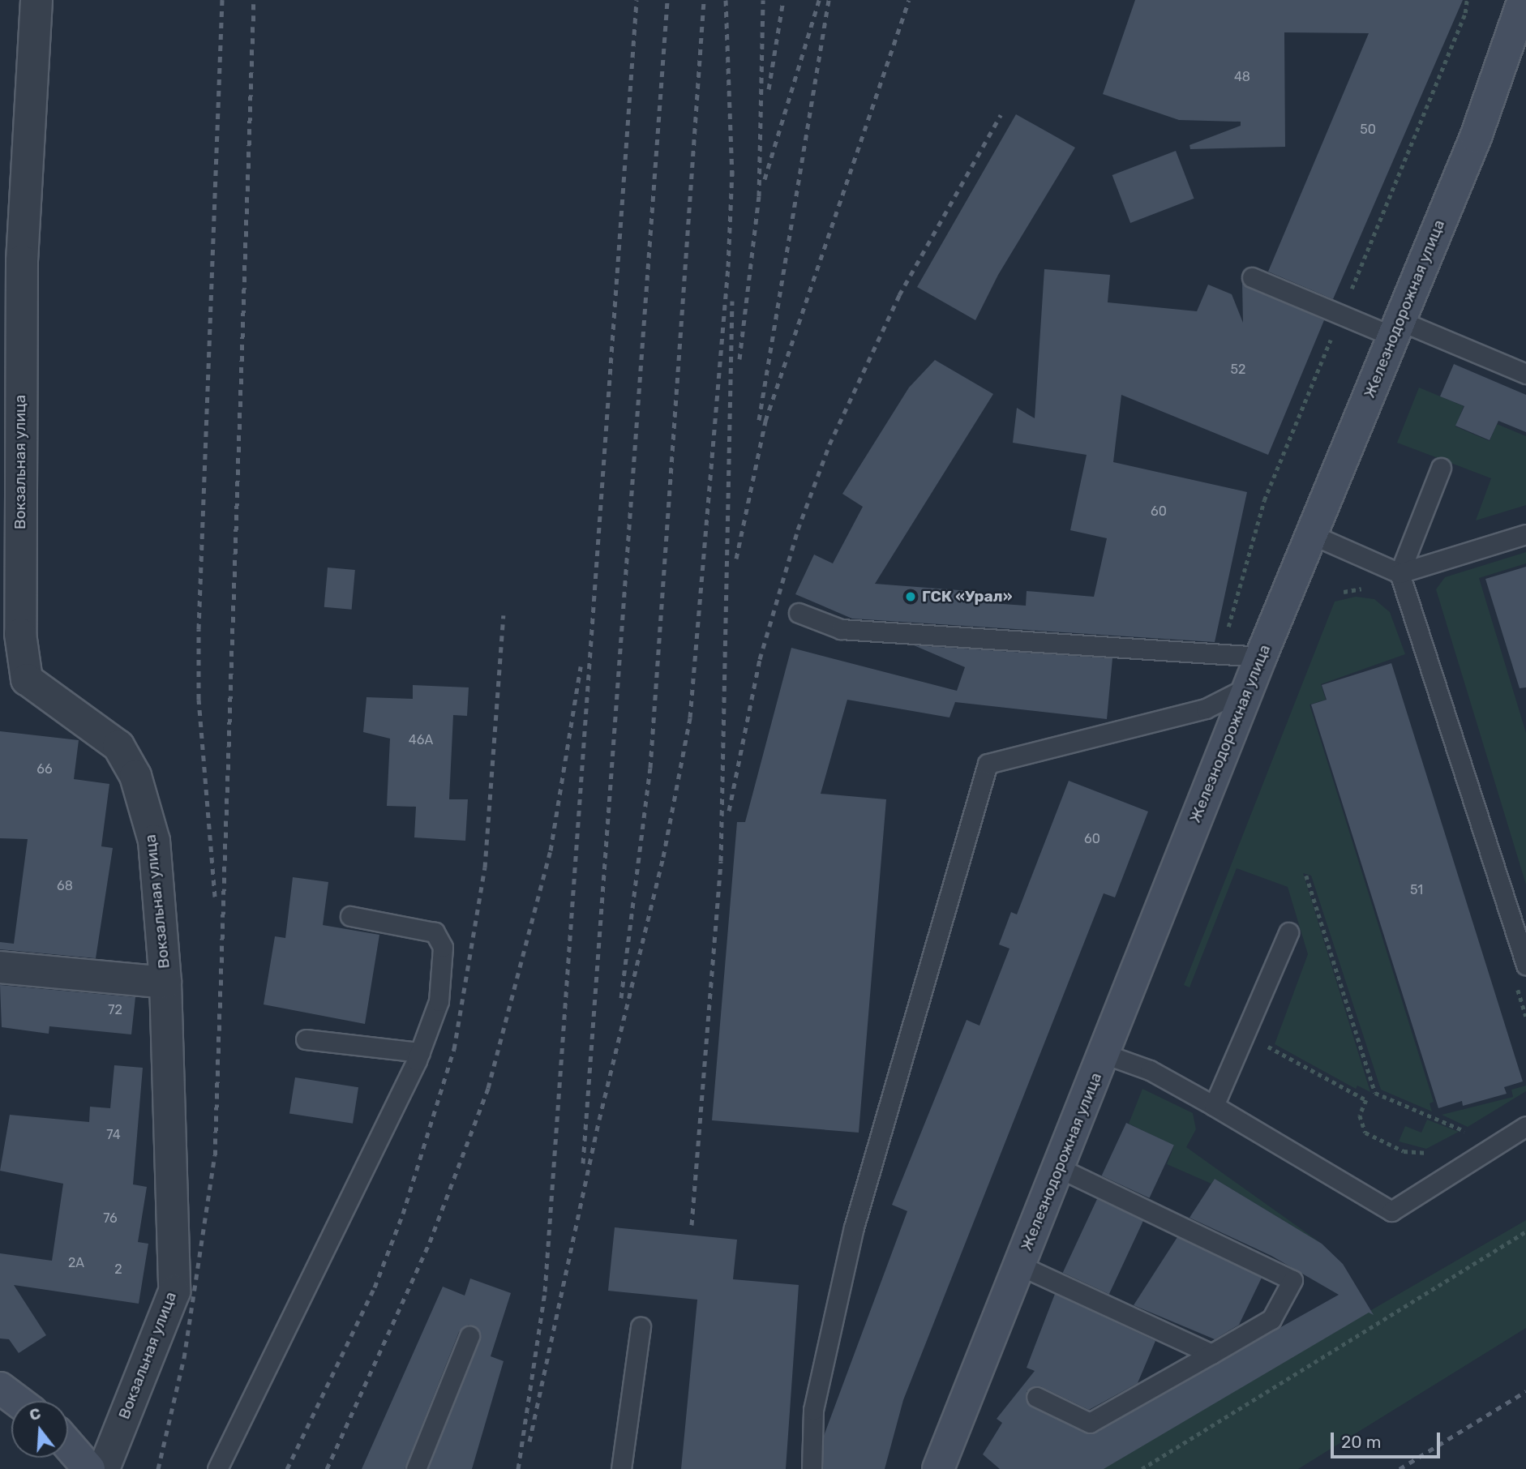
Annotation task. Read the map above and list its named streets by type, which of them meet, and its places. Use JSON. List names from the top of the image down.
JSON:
{
  "streets": {
    "street": ["Железнодорожная улица", "Вокзальная улица"]
  },
  "places": ["ГСК «Урал»"],
  "house_numbers": [
    "48",
    "50",
    "52",
    "60",
    "46А",
    "66",
    "60",
    "68",
    "51",
    "72",
    "74",
    "76",
    "2А",
    "2"
  ],
  "scale_bar": "20 m",
  "north": "top"
}
